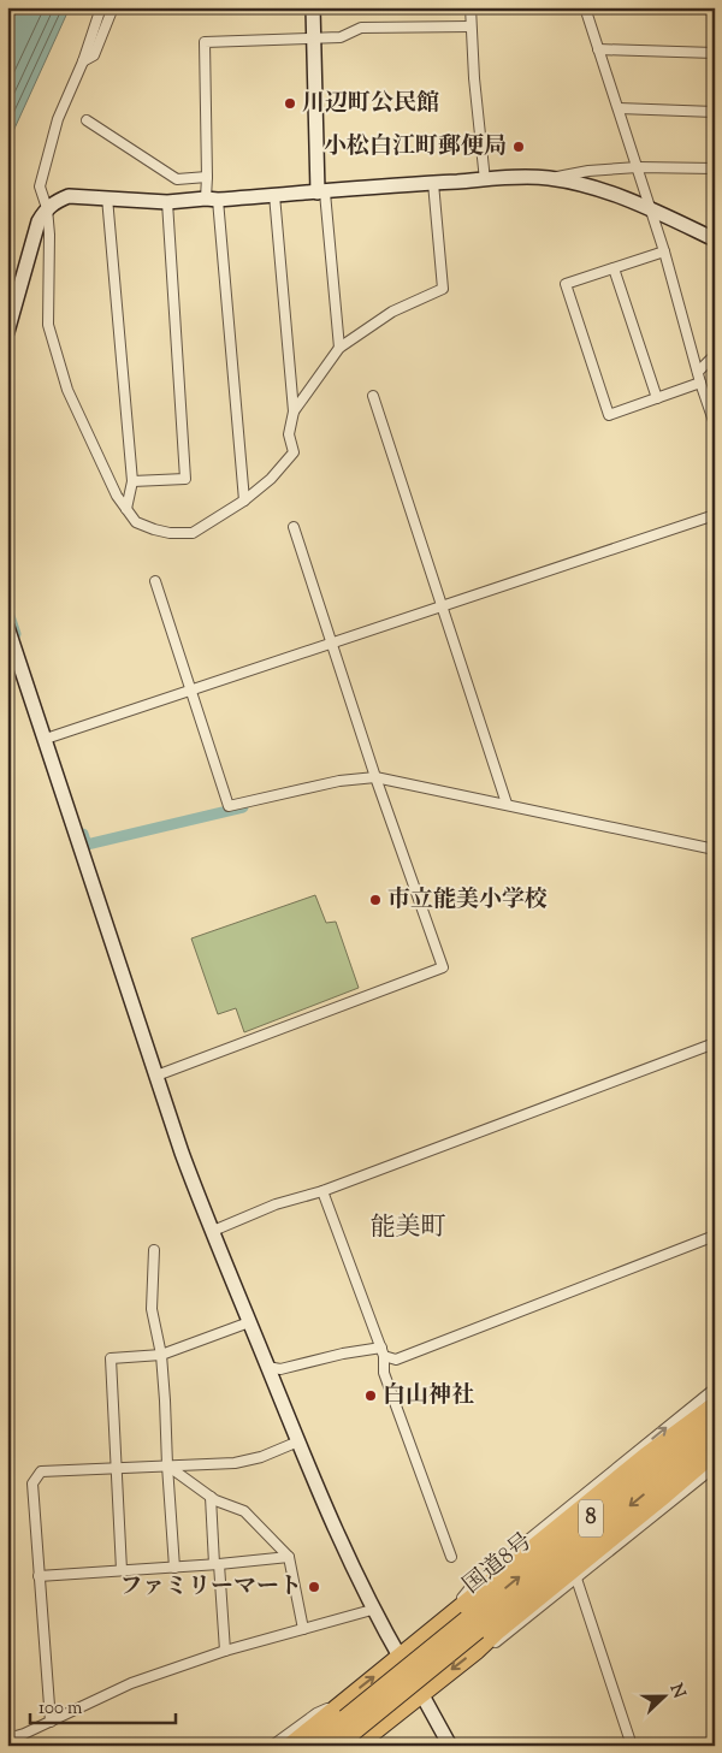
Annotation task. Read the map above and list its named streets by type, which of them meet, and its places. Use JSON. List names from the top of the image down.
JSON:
{
  "streets": {
    "highway": ["8", "国道8号"]
  },
  "districts": ["能美町"],
  "places": [
    "川辺町公民館",
    "小松白江町郵便局",
    "市立能美小学校",
    "白山神社",
    "ファミリーマート"
  ],
  "scale_bar": "100 m",
  "north": "right"
}
